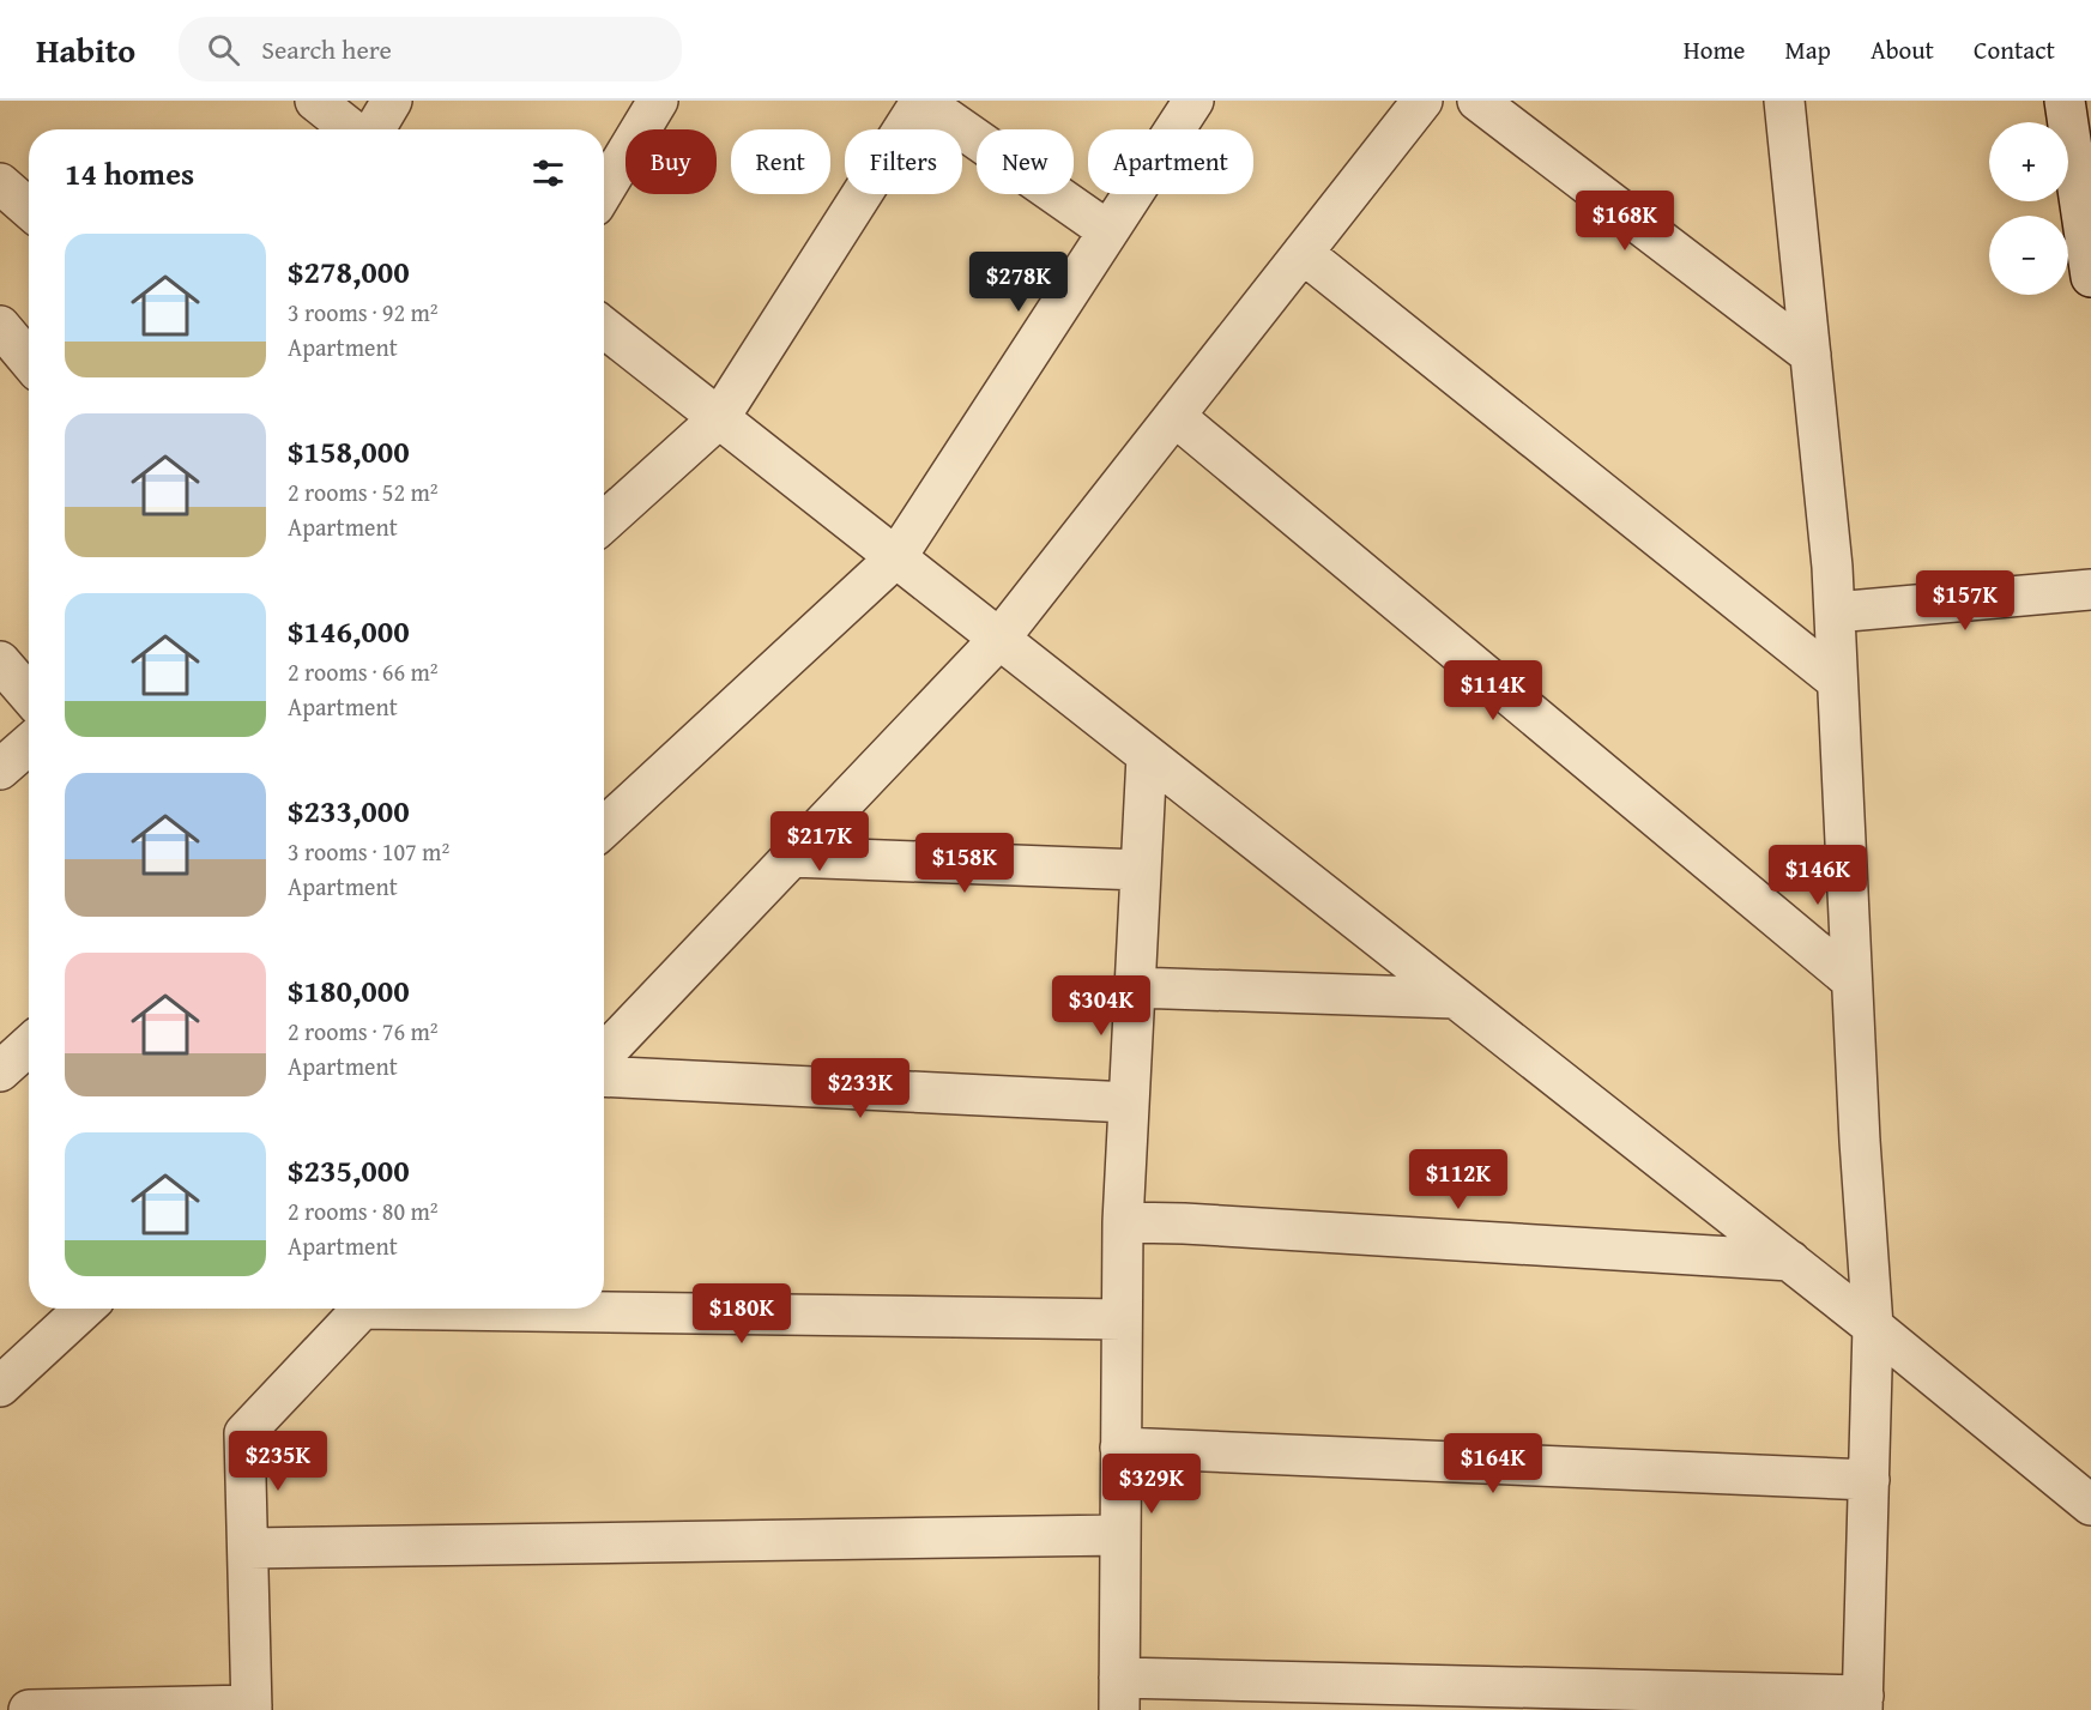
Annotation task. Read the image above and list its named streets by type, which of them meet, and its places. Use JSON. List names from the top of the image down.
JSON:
{
  "page": {
    "header": "Habito",
    "search": "Search here",
    "nav": [
      "Home",
      "Map",
      "About",
      "Contact"
    ],
    "map_buttons": ["+", "−"],
    "chip": [
      "Buy",
      "Rent",
      "Filters",
      "New",
      "Apartment"
    ],
    "heading": "14 homes",
    "price": [
      "$168K",
      "$278K",
      "$157K",
      "$114K",
      "$217K",
      "$158K",
      "$146K",
      "$304K",
      "$233K",
      "$112K",
      "$180K",
      "$235K",
      "$164K",
      "$329K"
    ],
    "list": [
      {
        "name": "$278,000",
        "note": "3 rooms · 92 m² · Apartment"
      },
      {
        "name": "$158,000",
        "note": "2 rooms · 52 m² · Apartment"
      },
      {
        "name": "$146,000",
        "note": "2 rooms · 66 m² · Apartment"
      },
      {
        "name": "$233,000",
        "note": "3 rooms · 107 m² · Apartment"
      },
      {
        "name": "$180,000",
        "note": "2 rooms · 76 m² · Apartment"
      },
      {
        "name": "$235,000",
        "note": "2 rooms · 80 m² · Apartment"
      }
    ]
  }
}
